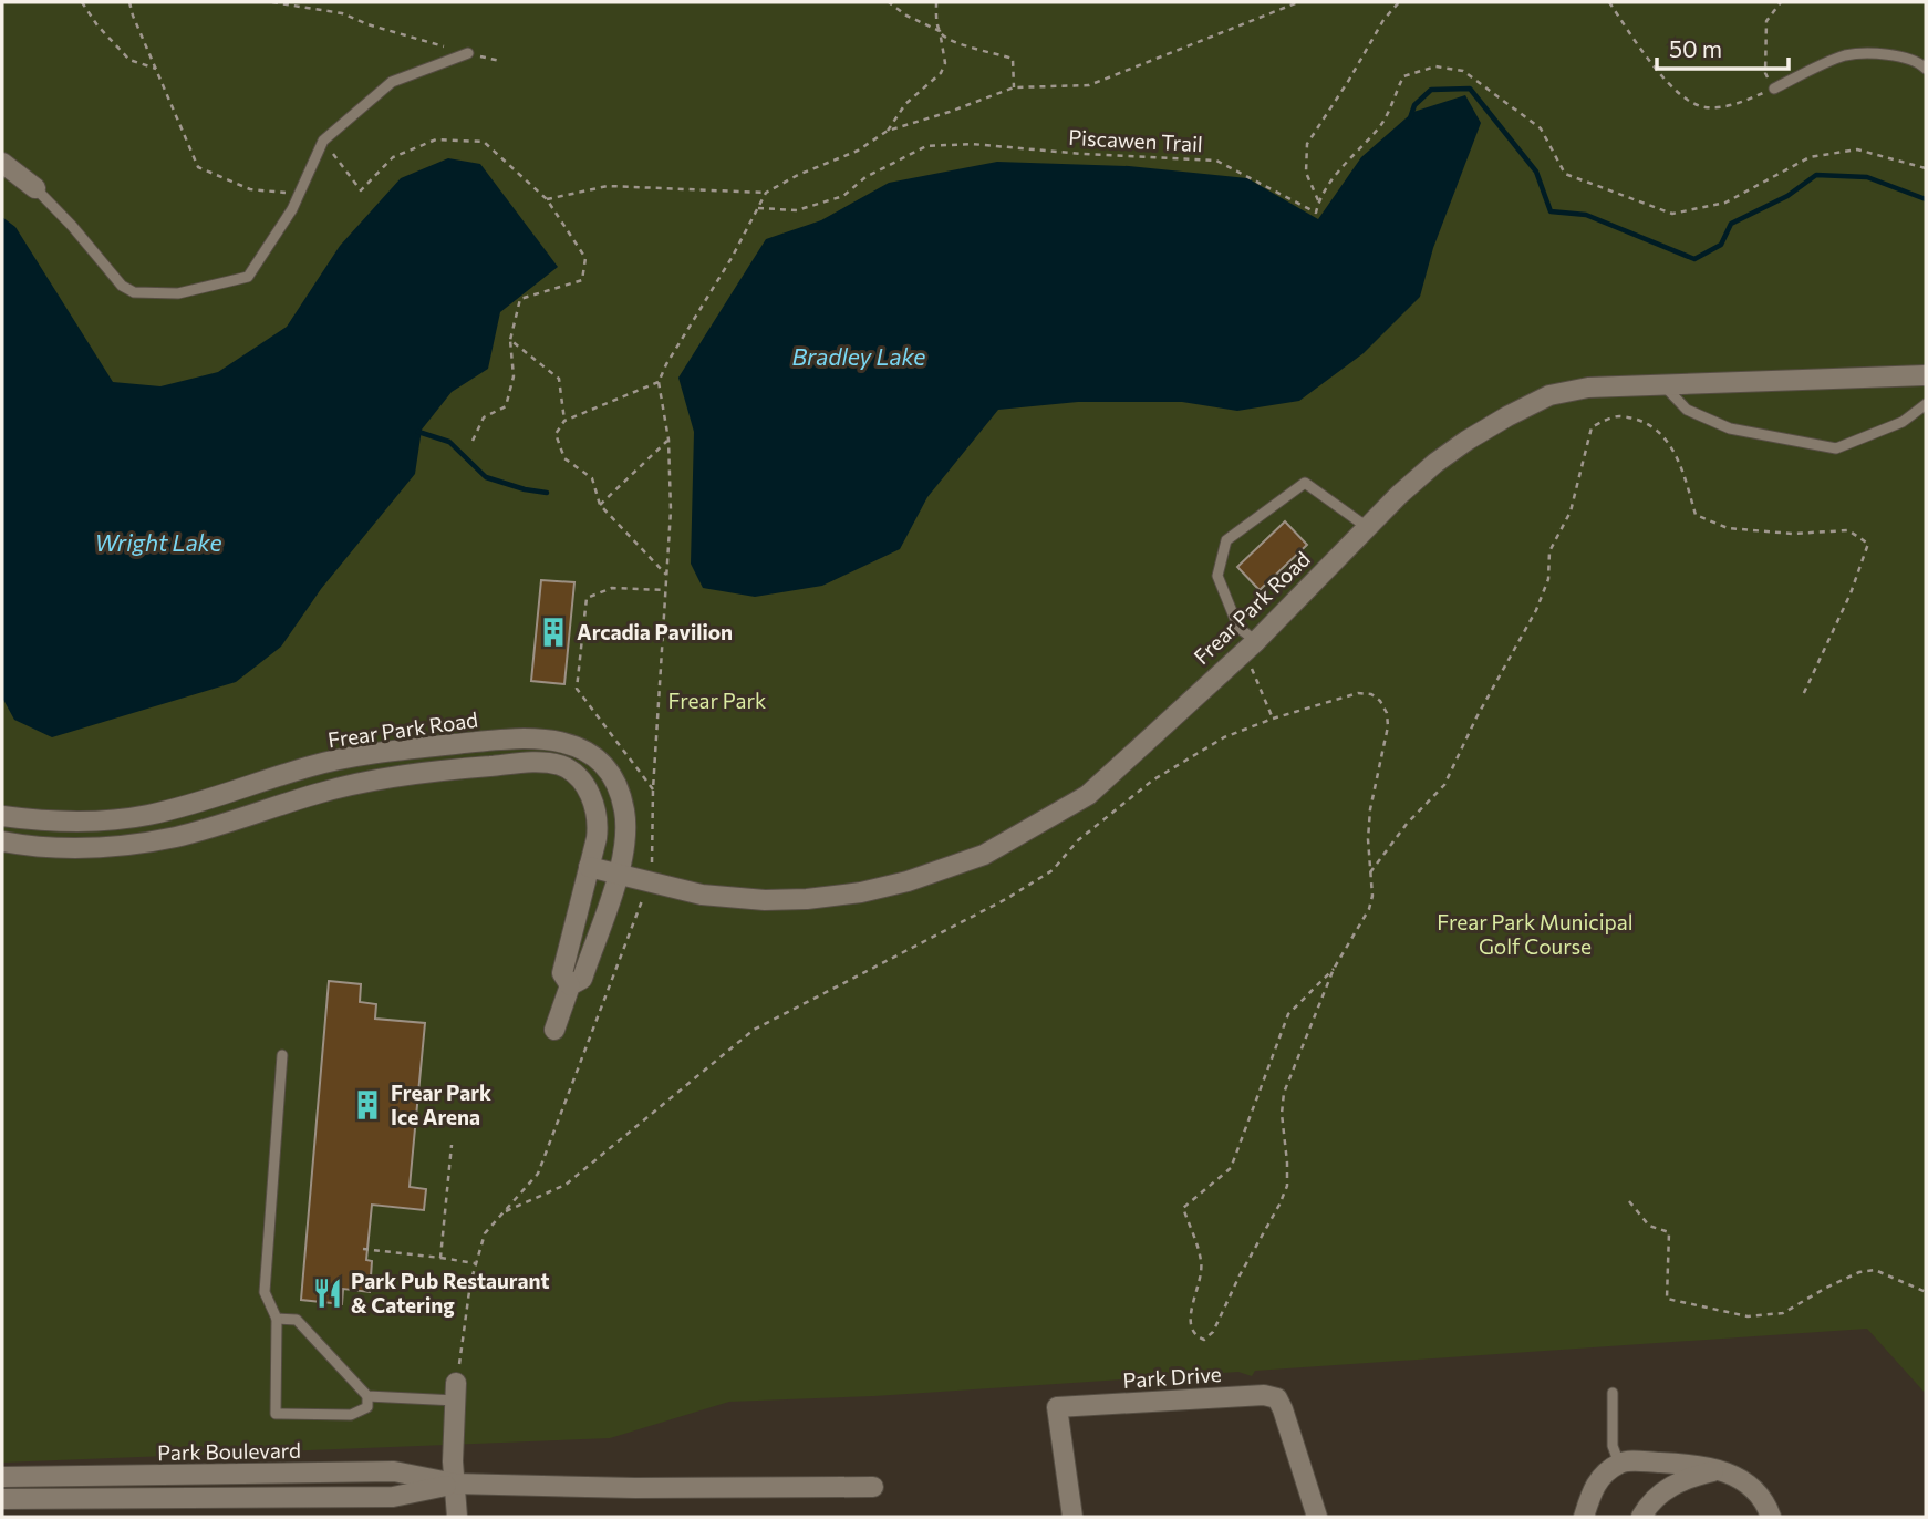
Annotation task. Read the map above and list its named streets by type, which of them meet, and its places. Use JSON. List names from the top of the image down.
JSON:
{
  "streets": {
    "street": ["Frear Park Road", "Park Drive", "Park Boulevard"],
    "path": ["Piscawen Trail"]
  },
  "water": ["Bradley Lake", "Wright Lake"],
  "parks": ["Frear Park", "Frear Park Municipal Golf Course"],
  "places": {
    "building": ["Arcadia Pavilion", "Frear Park Ice Arena"],
    "restaurant": ["Park Pub Restaurant & Catering"]
  },
  "scale_bar": "50 m"
}
